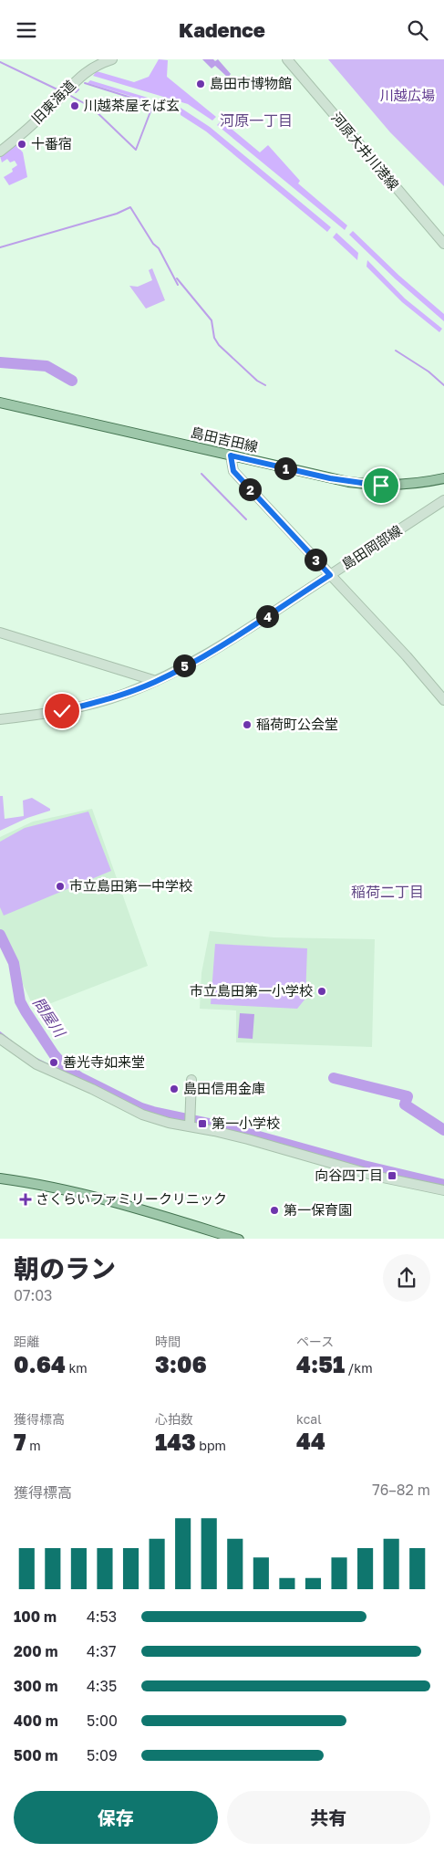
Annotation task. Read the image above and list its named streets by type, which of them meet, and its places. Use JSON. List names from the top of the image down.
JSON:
{
  "streets": {
    "main road": ["島田吉田線"],
    "street": ["旧東海道", "河原大井川港線", "島田岡部線"]
  },
  "districts": ["河原一丁目", "稲荷二丁目"],
  "water": ["問屋川"],
  "parks": ["川越広場"],
  "places": {
    "other": [
      "島田市博物館",
      "川越茶屋そば玄",
      "十番宿",
      "稲荷町公会堂",
      "市立島田第一中学校",
      "市立島田第一小学校",
      "善光寺如来堂",
      "島田信用金庫",
      "第一保育園"
    ],
    "transit": ["第一小学校", "向谷四丁目"],
    "health": ["さくらいファミリークリニック"]
  },
  "page": {
    "header": "Kadence",
    "pins": [
      "1",
      "2",
      "3",
      "4",
      "5"
    ],
    "heading": ["朝のラン", "07:03"],
    "stats": [
      ["距離", "0.64 km"],
      ["時間", "3:06"],
      ["ペース", "4:51 /km"],
      ["獲得標高", "7 m"],
      ["心拍数", "143 bpm"],
      ["kcal", "44"]
    ],
    "chart": ["獲得標高", "76–82 m"],
    "list": [
      {
        "name": "100 m",
        "note": "4:53"
      },
      {
        "name": "200 m",
        "note": "4:37"
      },
      {
        "name": "300 m",
        "note": "4:35"
      },
      {
        "name": "400 m",
        "note": "5:00"
      },
      {
        "name": "500 m",
        "note": "5:09"
      }
    ],
    "buttons": ["保存", "共有"]
  }
}
